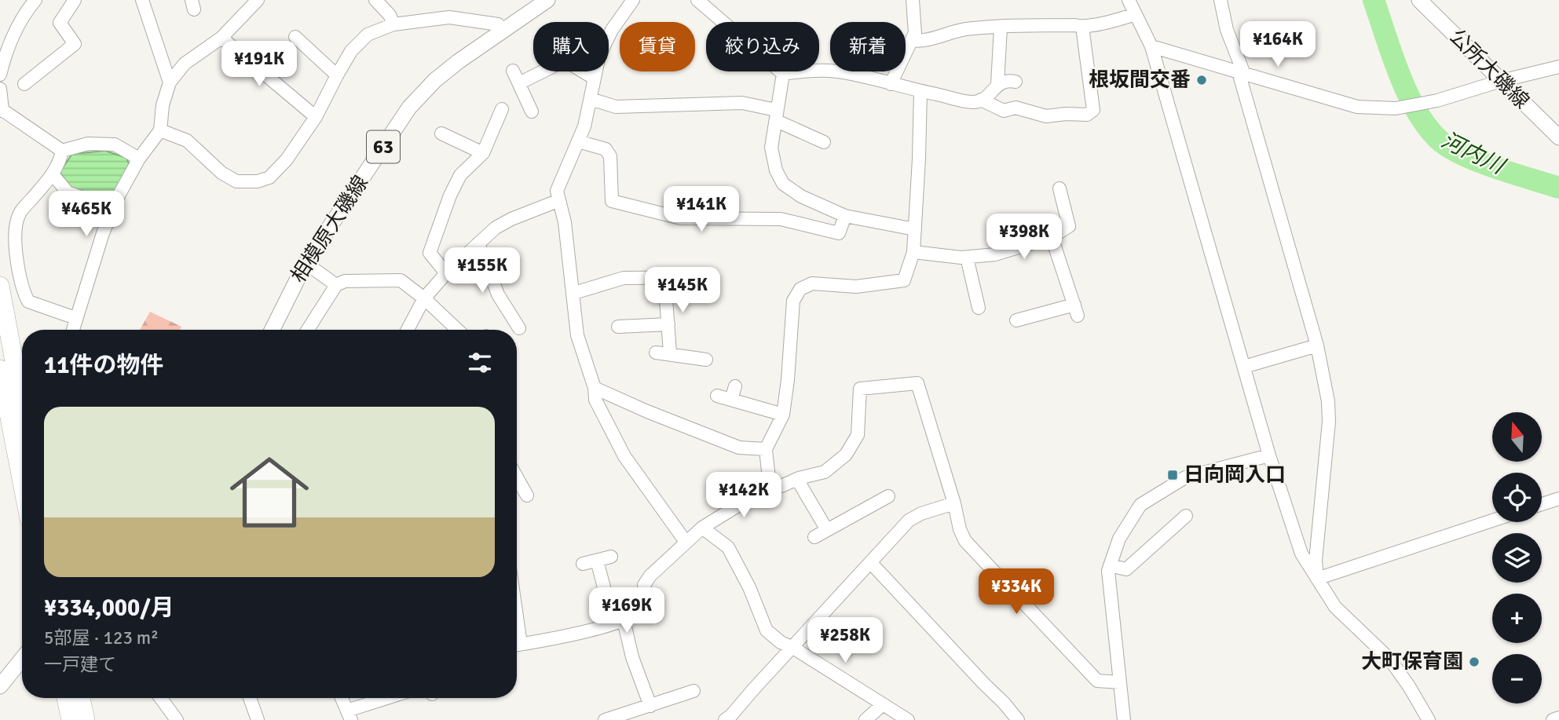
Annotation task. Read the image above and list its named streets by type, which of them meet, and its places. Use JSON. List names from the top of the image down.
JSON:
{
  "streets": {
    "main road": ["公所大磯線", "63", "相模原大磯線"]
  },
  "water": ["河内川"],
  "places": {
    "other": ["根坂間交番", "大町保育園"],
    "transit": ["日向岡入口"]
  },
  "north": "top",
  "page": {
    "price": [
      "¥164K",
      "¥191K",
      "¥141K",
      "¥465K",
      "¥398K",
      "¥155K",
      "¥145K",
      "¥142K",
      "¥334K",
      "¥169K",
      "¥258K"
    ],
    "chip": [
      "購入",
      "賃貸",
      "絞り込み",
      "新着"
    ],
    "heading": "11件の物件",
    "list": [
      {
        "name": "¥334,000/月",
        "note": "5部屋 · 123 m² · 一戸建て"
      }
    ],
    "map_buttons": ["+", "−"]
  }
}
